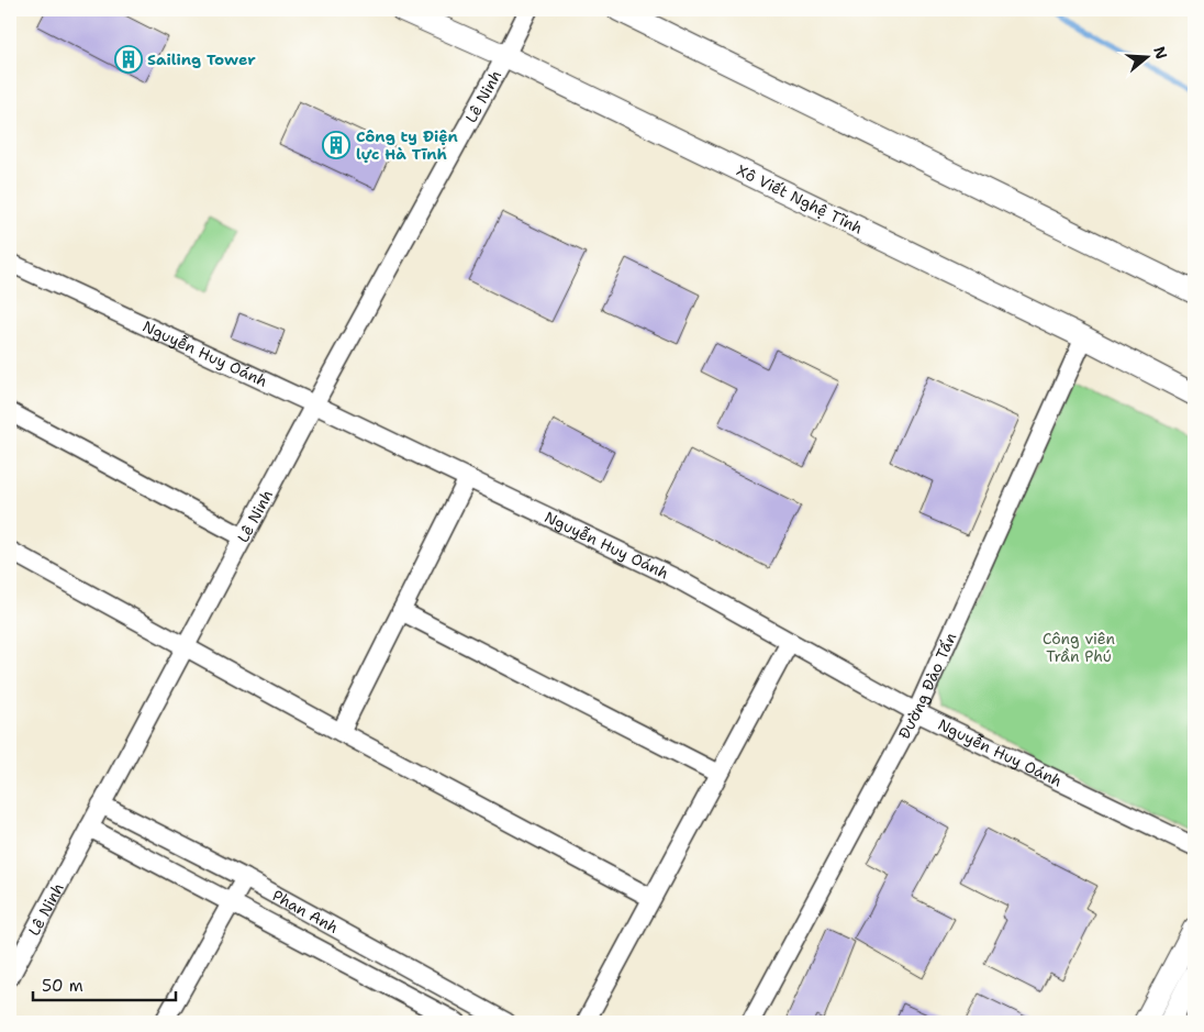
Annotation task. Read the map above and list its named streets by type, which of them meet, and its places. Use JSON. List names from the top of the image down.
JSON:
{
  "streets": {
    "street": [
      "Lê Ninh",
      "Xô Viết Nghệ Tĩnh",
      "Nguyễn Huy Oánh",
      "Đường Đào Tấn",
      "Phan Anh"
    ]
  },
  "crossings": [
    ["Lê Ninh", "Xô Viết Nghệ Tĩnh"],
    ["Lê Ninh", "Nguyễn Huy Oánh"],
    ["Lê Ninh", "Phan Anh"],
    ["Xô Viết Nghệ Tĩnh", "Đường Đào Tấn"],
    ["Nguyễn Huy Oánh", "Đường Đào Tấn"]
  ],
  "parks": ["Công viên Trần Phú"],
  "places": {
    "building": ["Sailing Tower", "Công ty Điện lực Hà Tĩnh"]
  },
  "scale_bar": "50 m",
  "north": "right"
}
